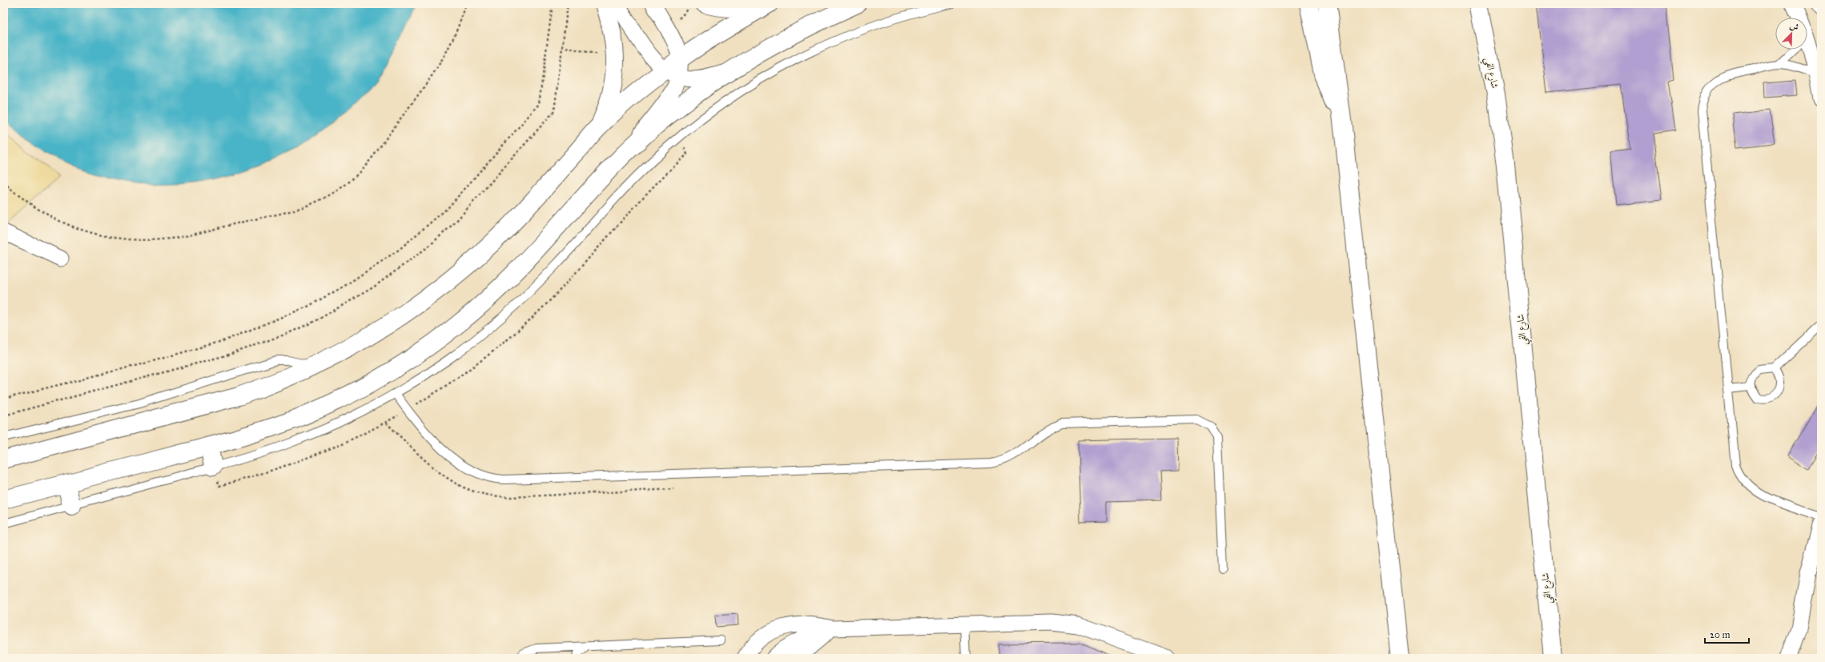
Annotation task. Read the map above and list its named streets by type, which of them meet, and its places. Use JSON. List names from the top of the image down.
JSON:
{
  "streets": {
    "street": ["شارع الفي"]
  },
  "scale_bar": "20 m",
  "north": "top right"
}
